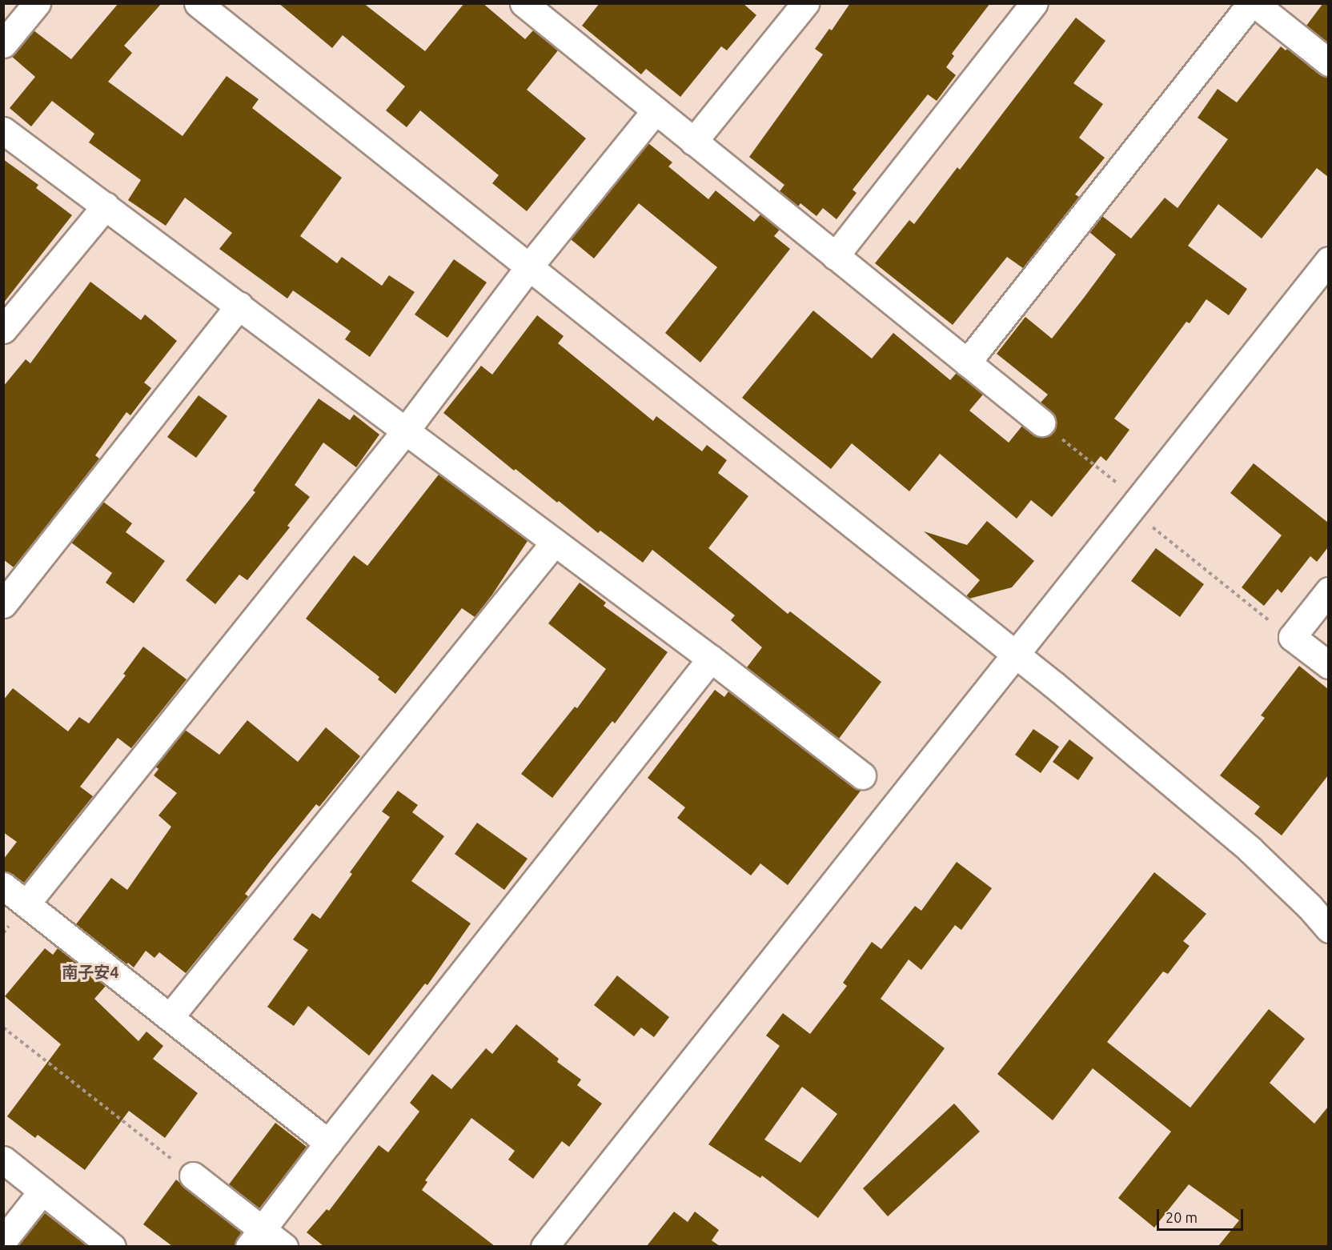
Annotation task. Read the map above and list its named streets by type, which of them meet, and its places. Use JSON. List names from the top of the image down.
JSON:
{
  "districts": ["南子安4"],
  "scale_bar": "20 m"
}
